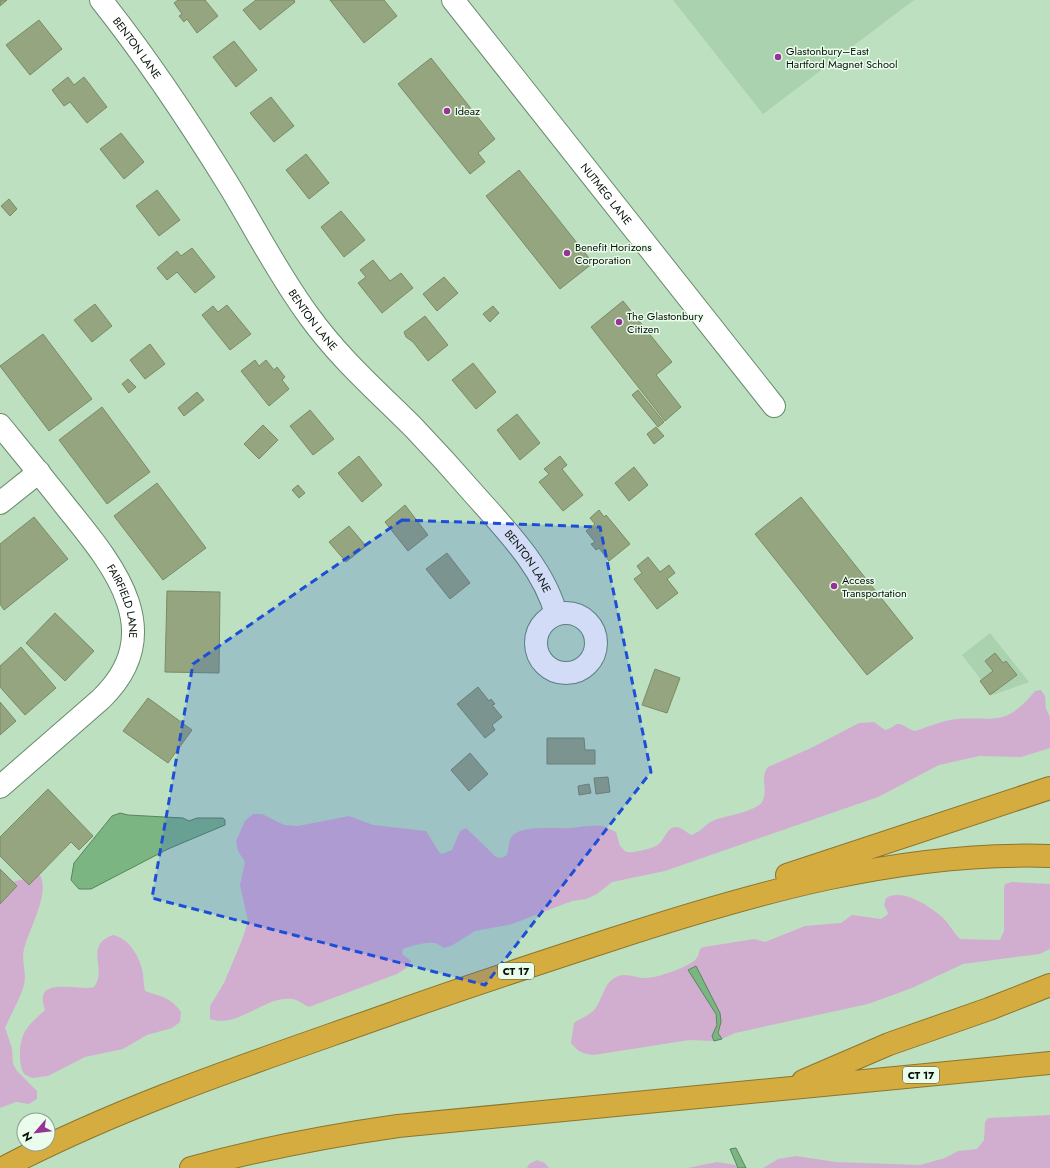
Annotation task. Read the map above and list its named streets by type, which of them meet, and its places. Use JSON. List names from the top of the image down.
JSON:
{
  "streets": {
    "highway": ["CT 17"],
    "street": ["BENTON LANE", "NUTMEG LANE", "FAIRFIELD LANE"]
  },
  "places": [
    "Glastonbury–East Hartford Magnet School",
    "Ideaz",
    "Benefit Horizons Corporation",
    "The Glastonbury Citizen",
    "Access Transportation"
  ],
  "north": "bottom left"
}
